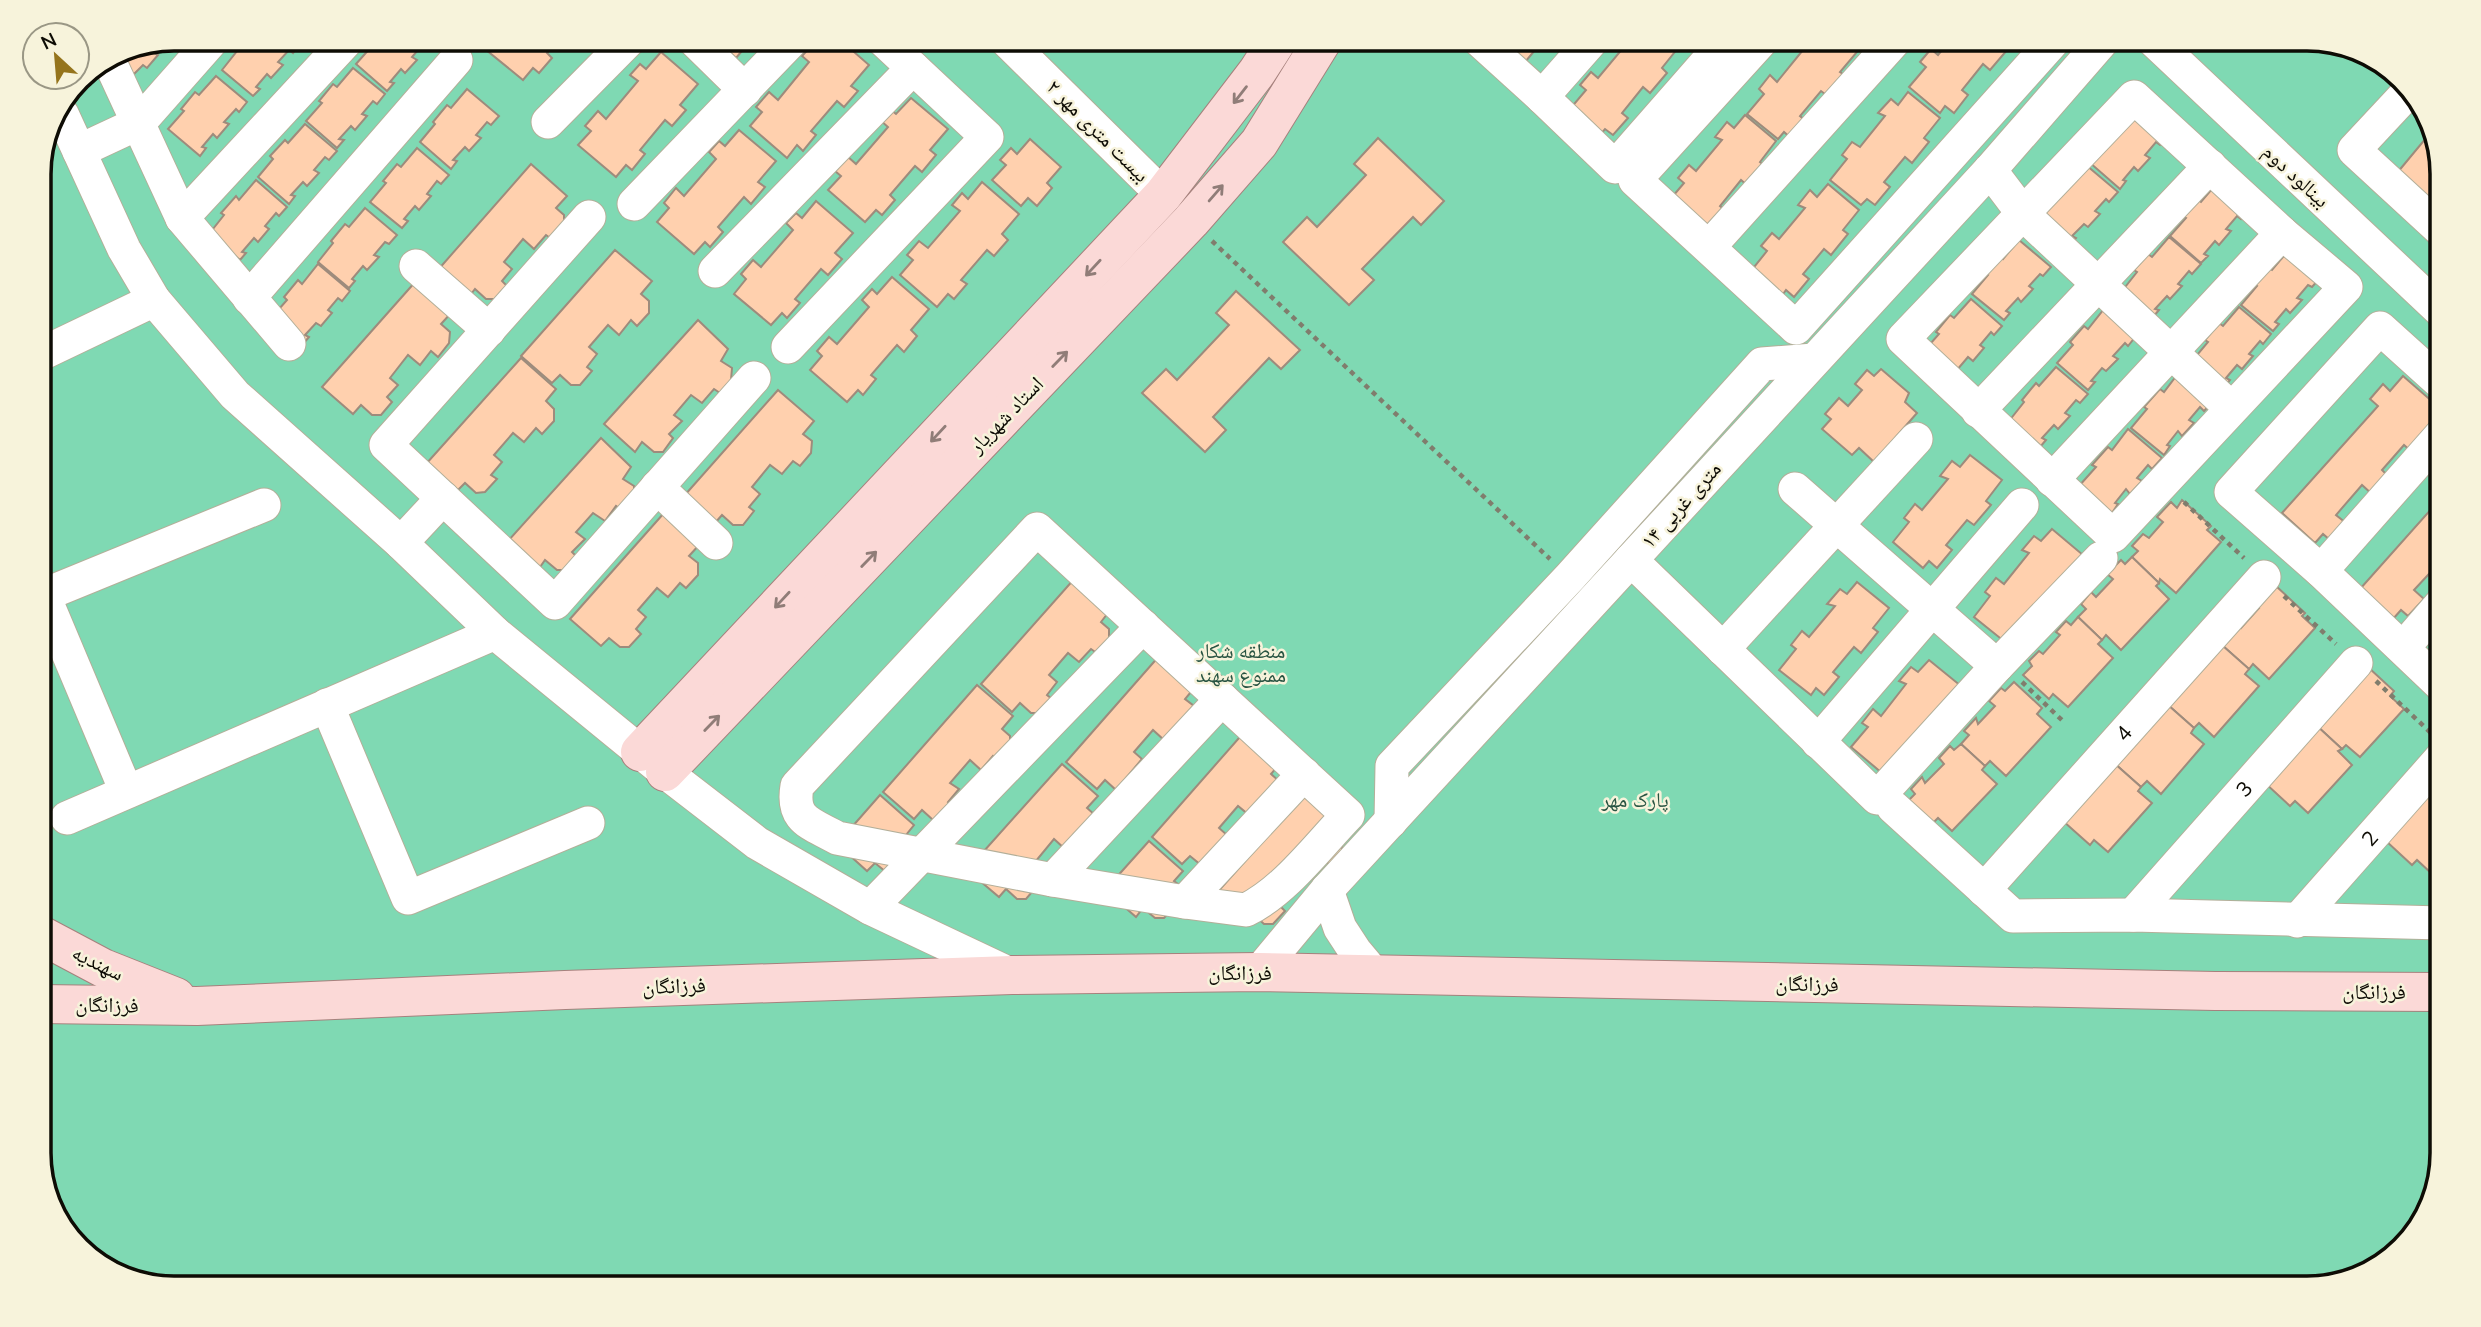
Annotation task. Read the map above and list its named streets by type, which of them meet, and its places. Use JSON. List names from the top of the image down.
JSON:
{
  "streets": {
    "main road": ["استاد شهریار", "سهندیه", "فرزانگان"],
    "street": [
      "بیست متری مهر ۲",
      "بینالود دوم",
      "۱۴ متری غربی",
      "4",
      "3",
      "2"
    ]
  },
  "crossings": [
    ["بیست متری مهر ۲", "استاد شهریار"],
    ["۱۴ متری غربی", "فرزانگان"],
    ["سهندیه", "فرزانگان"]
  ],
  "parks": ["منطقه شکار ممنوع سهند", "پارک مهر"],
  "north": "top left"
}
